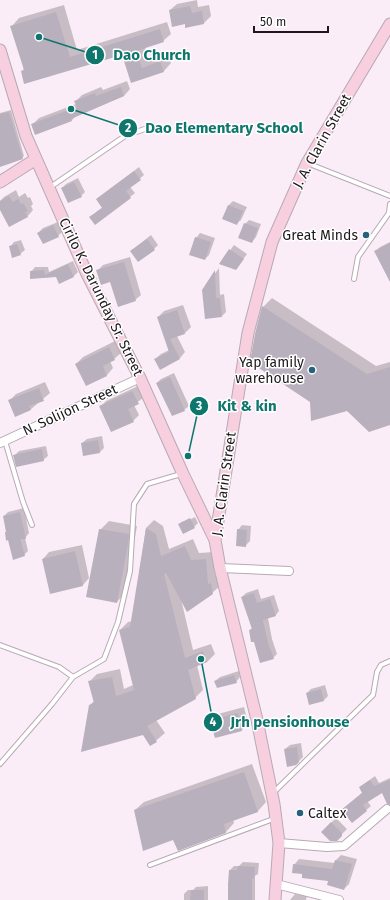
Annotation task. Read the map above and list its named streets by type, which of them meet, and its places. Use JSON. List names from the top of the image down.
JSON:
{
  "streets": {
    "main road": ["J. A. Clarin Street", "Cirilo K. Darunday Sr. Street"],
    "street": ["N. Solijon Street"]
  },
  "crossings": [
    ["J. A. Clarin Street", "Cirilo K. Darunday Sr. Street"],
    ["Cirilo K. Darunday Sr. Street", "N. Solijon Street"]
  ],
  "places": [
    "Dao Church",
    "Dao Elementary School",
    "Great Minds",
    "Yap family warehouse",
    "Kit & kin",
    "Jrh pensionhouse",
    "Caltex"
  ],
  "scale_bar": "50 m"
}
